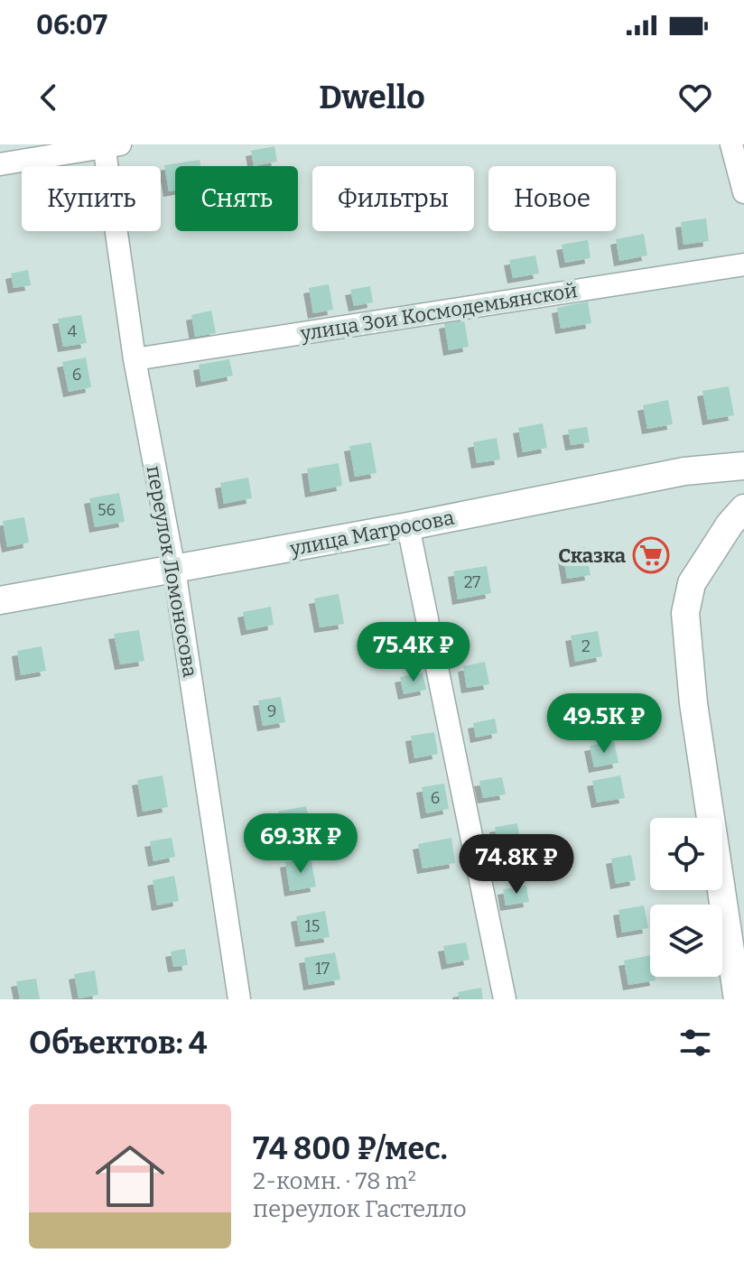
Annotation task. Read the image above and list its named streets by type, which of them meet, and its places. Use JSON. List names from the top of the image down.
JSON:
{
  "streets": {
    "street": ["улица Зои Космодемьянской", "улица Матросова", "переулок Ломоносова"]
  },
  "crossings": [
    ["улица Зои Космодемьянской", "переулок Ломоносова"],
    ["улица Матросова", "переулок Ломоносова"]
  ],
  "places": {
    "supermarket": ["Сказка"]
  },
  "house_numbers": [
    "4",
    "6",
    "56",
    "27",
    "2",
    "9",
    "6",
    "15",
    "17"
  ],
  "page": {
    "status": "06:07",
    "header": "Dwello",
    "chip": [
      "Купить",
      "Снять",
      "Фильтры",
      "Новое"
    ],
    "price": [
      "75.4K ₽",
      "49.5K ₽",
      "69.3K ₽",
      "74.8K ₽"
    ],
    "heading": "Объектов: 4",
    "list": [
      {
        "name": "74 800 ₽/мес.",
        "note": "2-комн. · 78 m² · переулок Гастелло"
      }
    ]
  }
}
